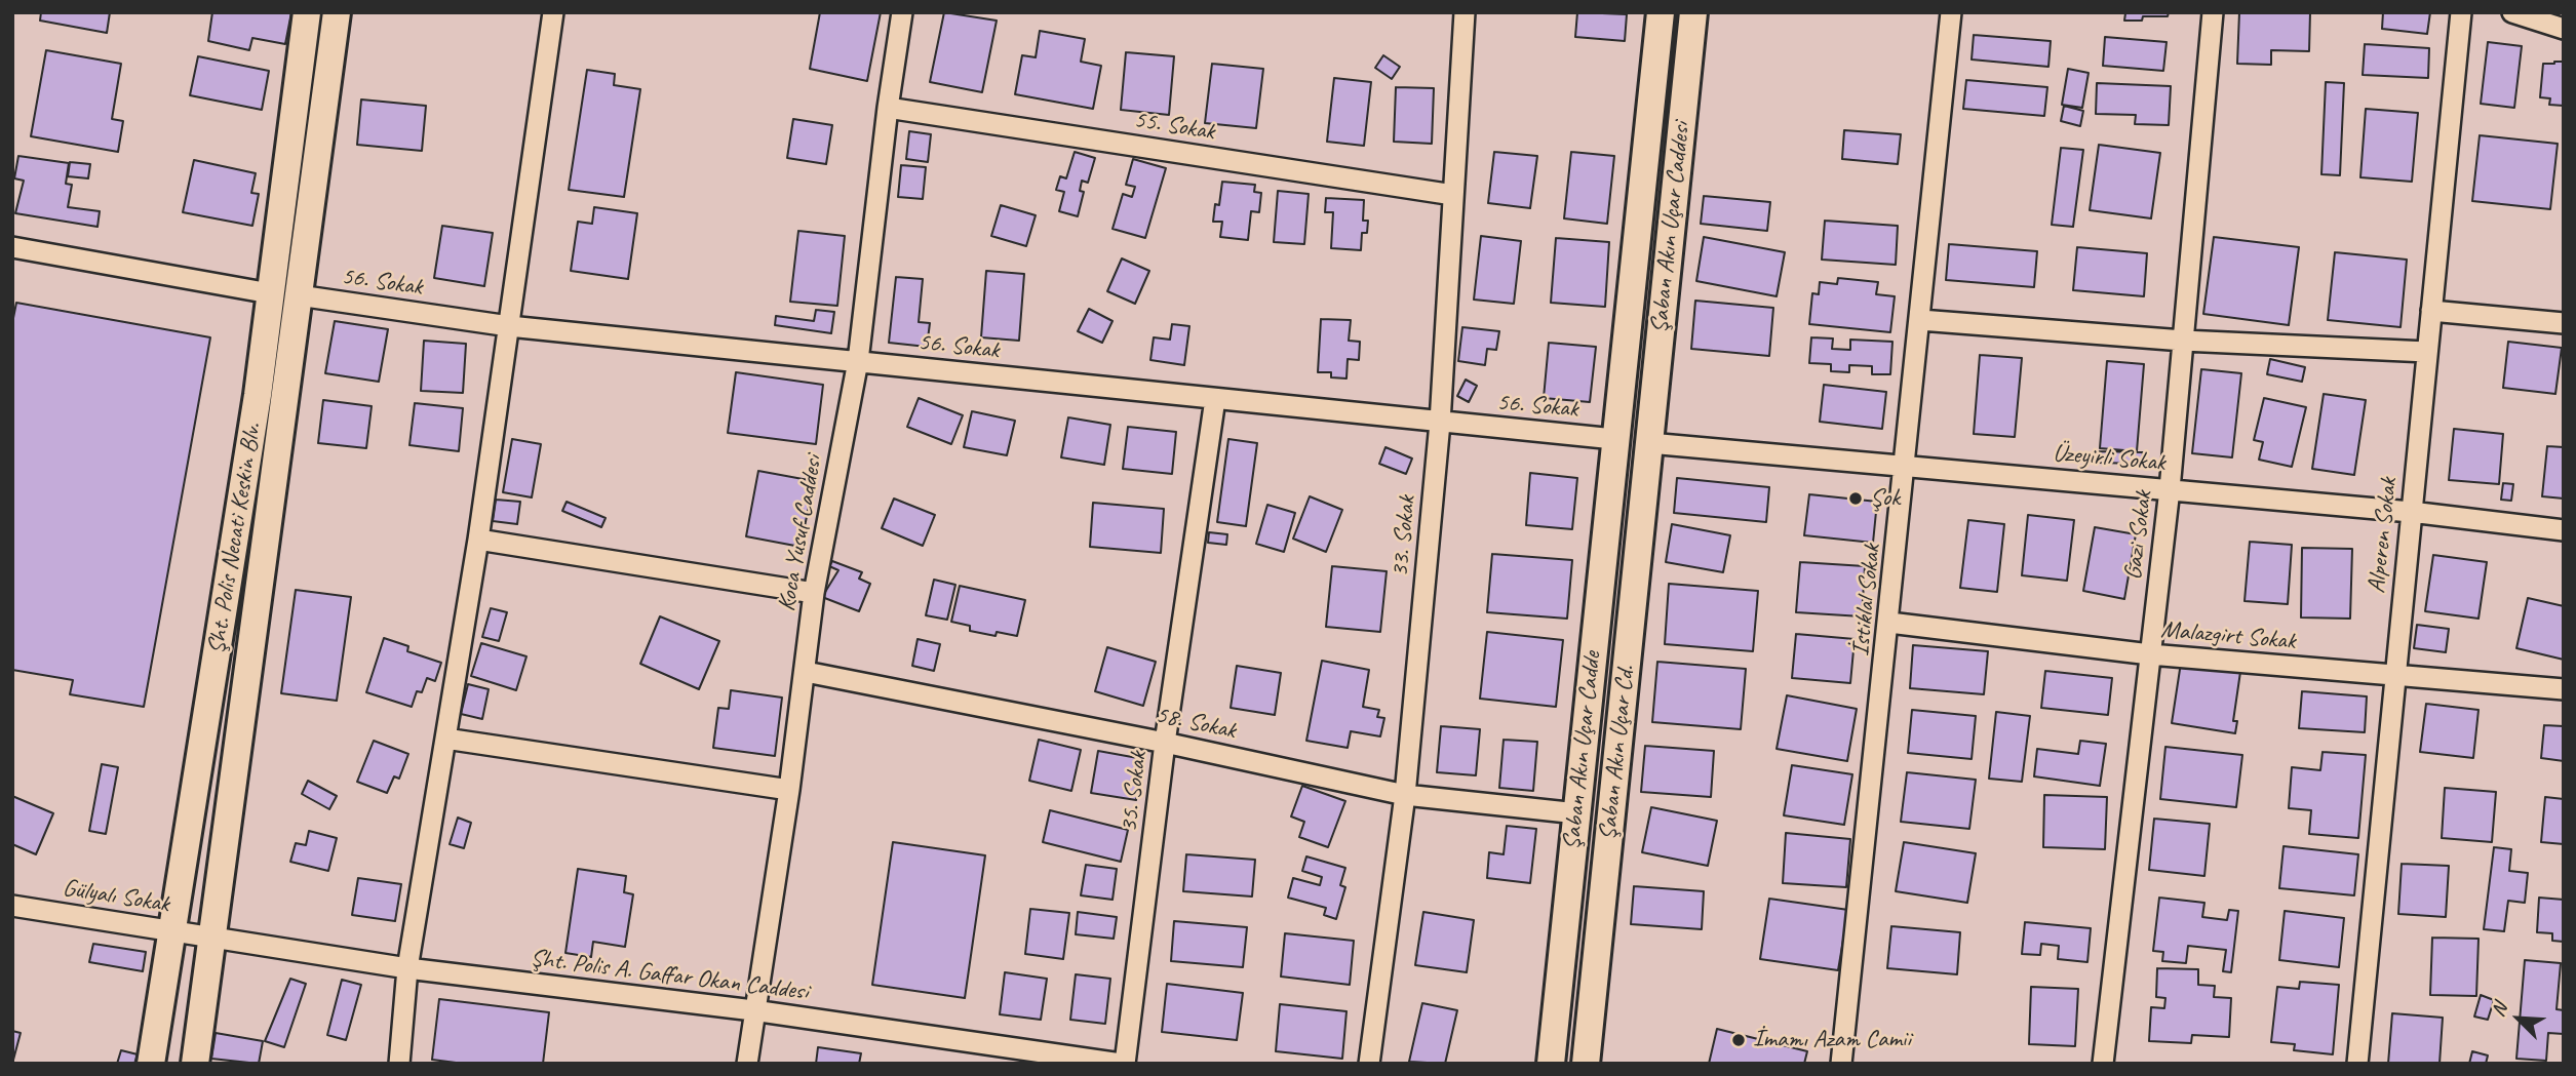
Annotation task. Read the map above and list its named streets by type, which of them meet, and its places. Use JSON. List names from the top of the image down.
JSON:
{
  "streets": {
    "main road": [
      "Şaban Akın Uçar Caddesi",
      "Şht. Polis Necati Keskin Blv.",
      "Şaban Akın Uçar Cadde",
      "Şaban Akın Uçar Cd."
    ],
    "street": [
      "55. Sokak",
      "56. Sokak",
      "Üzeyirli Sokak",
      "Koca Yusuf Caddesi",
      "Gazi Sokak",
      "Alperen Sokak",
      "33. Sokak",
      "İstiklal Sokak",
      "Malazgirt Sokak",
      "58. Sokak",
      "35. Sokak",
      "Gülyalı Sokak",
      "Şht. Polis A. Gaffar Okan Caddesi"
    ]
  },
  "crossings": [
    ["55. Sokak", "Koca Yusuf Caddesi"],
    ["55. Sokak", "33. Sokak"],
    ["Şaban Akın Uçar Caddesi", "56. Sokak"],
    ["Şaban Akın Uçar Caddesi", "Üzeyirli Sokak"],
    ["Şaban Akın Uçar Caddesi", "Şaban Akın Uçar Cadde"],
    ["Şaban Akın Uçar Caddesi", "Şaban Akın Uçar Cd."],
    ["56. Sokak", "Koca Yusuf Caddesi"],
    ["56. Sokak", "33. Sokak"],
    ["56. Sokak", "Şht. Polis Necati Keskin Blv."],
    ["56. Sokak", "Şaban Akın Uçar Cadde"],
    ["56. Sokak", "35. Sokak"],
    ["Üzeyirli Sokak", "Gazi Sokak"],
    ["Üzeyirli Sokak", "Alperen Sokak"],
    ["Üzeyirli Sokak", "İstiklal Sokak"],
    ["Üzeyirli Sokak", "Şaban Akın Uçar Cd."],
    ["Koca Yusuf Caddesi", "58. Sokak"],
    ["Koca Yusuf Caddesi", "Şht. Polis A. Gaffar Okan Caddesi"],
    ["Gazi Sokak", "Malazgirt Sokak"],
    ["Alperen Sokak", "Malazgirt Sokak"],
    ["33. Sokak", "58. Sokak"],
    ["Şht. Polis Necati Keskin Blv.", "Gülyalı Sokak"],
    ["Şht. Polis Necati Keskin Blv.", "Şht. Polis A. Gaffar Okan Caddesi"],
    ["İstiklal Sokak", "Malazgirt Sokak"],
    ["58. Sokak", "Şaban Akın Uçar Cadde"],
    ["58. Sokak", "35. Sokak"],
    ["35. Sokak", "Şht. Polis A. Gaffar Okan Caddesi"],
    ["Gülyalı Sokak", "Şht. Polis A. Gaffar Okan Caddesi"]
  ],
  "places": ["Şok", "İmamı Azam Camii"],
  "north": "top left"
}
